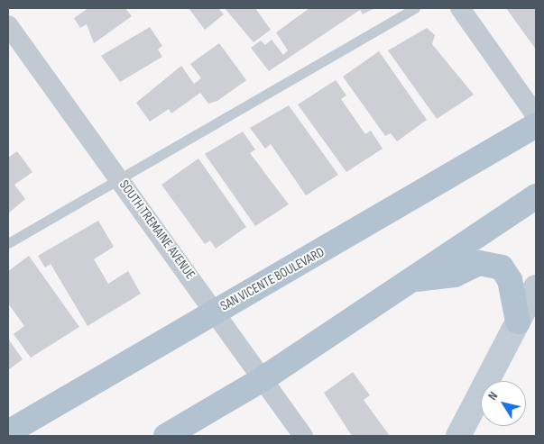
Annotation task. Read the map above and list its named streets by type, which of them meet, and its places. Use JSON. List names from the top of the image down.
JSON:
{
  "streets": {
    "main road": ["SAN VICENTE BOULEVARD"],
    "street": ["SOUTH TREMAINE AVENUE"]
  },
  "crossings": [
    ["SOUTH TREMAINE AVENUE", "SAN VICENTE BOULEVARD"]
  ],
  "north": "top left"
}
